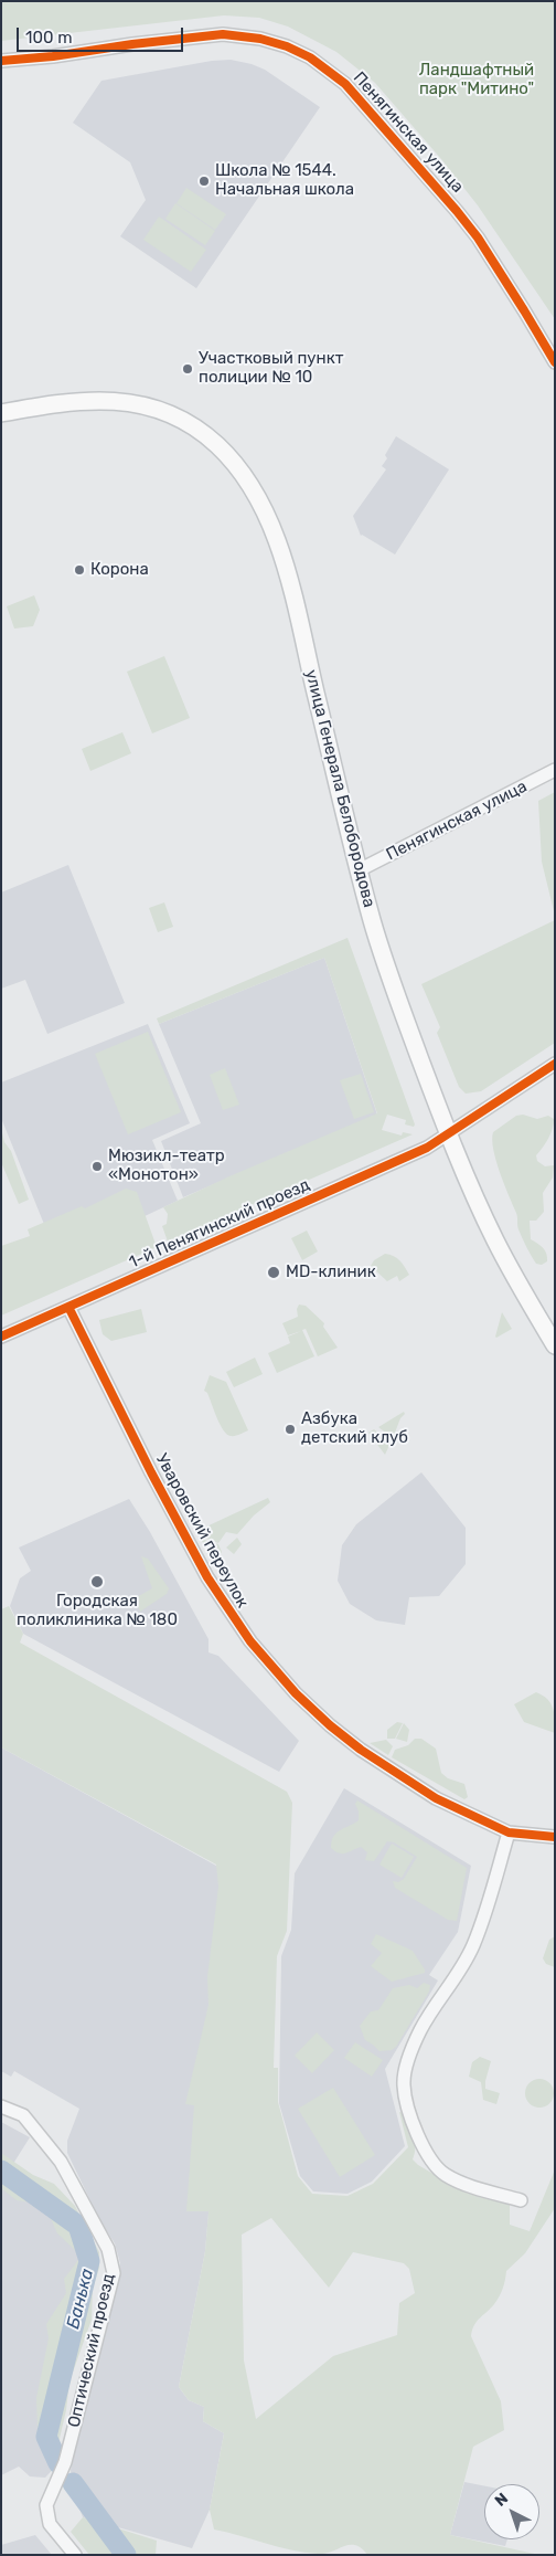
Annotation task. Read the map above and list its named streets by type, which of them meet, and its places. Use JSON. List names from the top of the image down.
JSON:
{
  "streets": {
    "main road": ["улица Генерала Белобородова"],
    "street": [
      "Пенягинская улица",
      "1-й Пенягинский проезд",
      "Уваровский переулок",
      "Оптический проезд"
    ]
  },
  "crossings": [
    ["Пенягинская улица", "улица Генерала Белобородова"],
    ["улица Генерала Белобородова", "1-й Пенягинский проезд"],
    ["1-й Пенягинский проезд", "Уваровский переулок"]
  ],
  "water": ["Банька"],
  "parks": ["Ландшафтный парк \"Митино\""],
  "places": [
    "Школа № 1544. Начальная школа",
    "Участковый пункт полиции № 10",
    "Корона",
    "Мюзикл-театр «Монотон»",
    "MD-клиник",
    "Азбука детский клуб",
    "Городская поликлиника № 180"
  ],
  "scale_bar": "100 m",
  "north": "top left"
}
